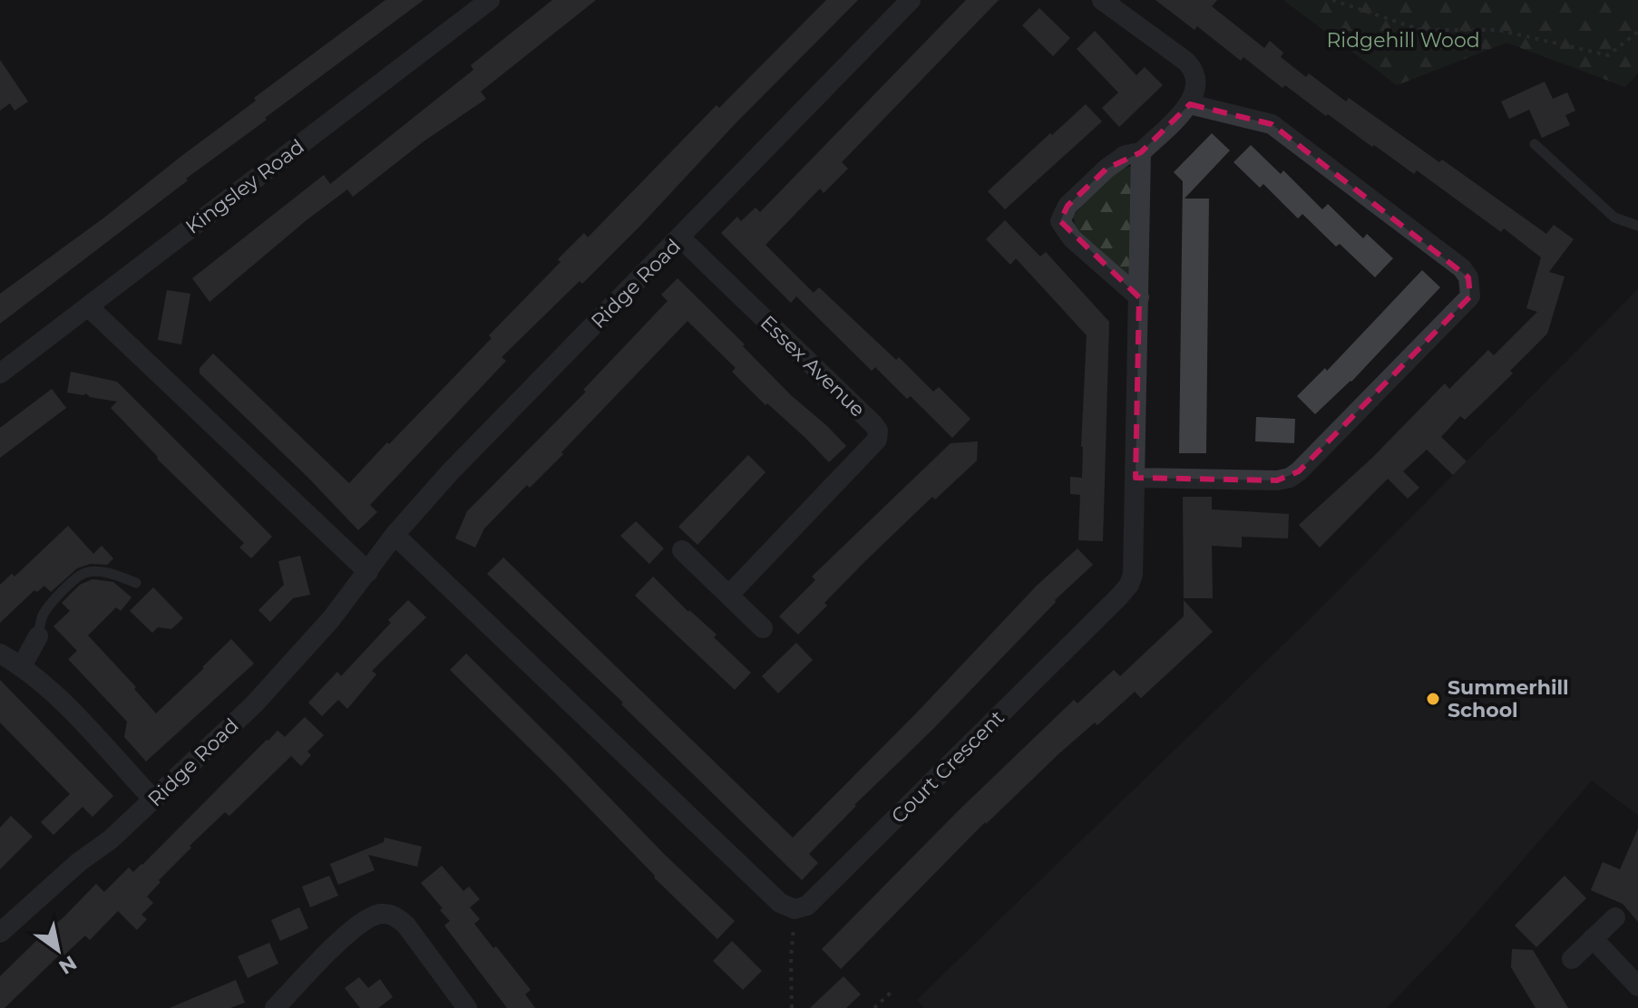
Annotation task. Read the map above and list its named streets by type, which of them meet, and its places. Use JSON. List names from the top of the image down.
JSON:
{
  "streets": {
    "street": [
      "Kingsley Road",
      "Ridge Road",
      "Essex Avenue",
      "Court Crescent"
    ]
  },
  "crossings": [
    ["Ridge Road", "Essex Avenue"]
  ],
  "parks": ["Ridgehill Wood"],
  "places": ["Summerhill School"],
  "north": "bottom right"
}
